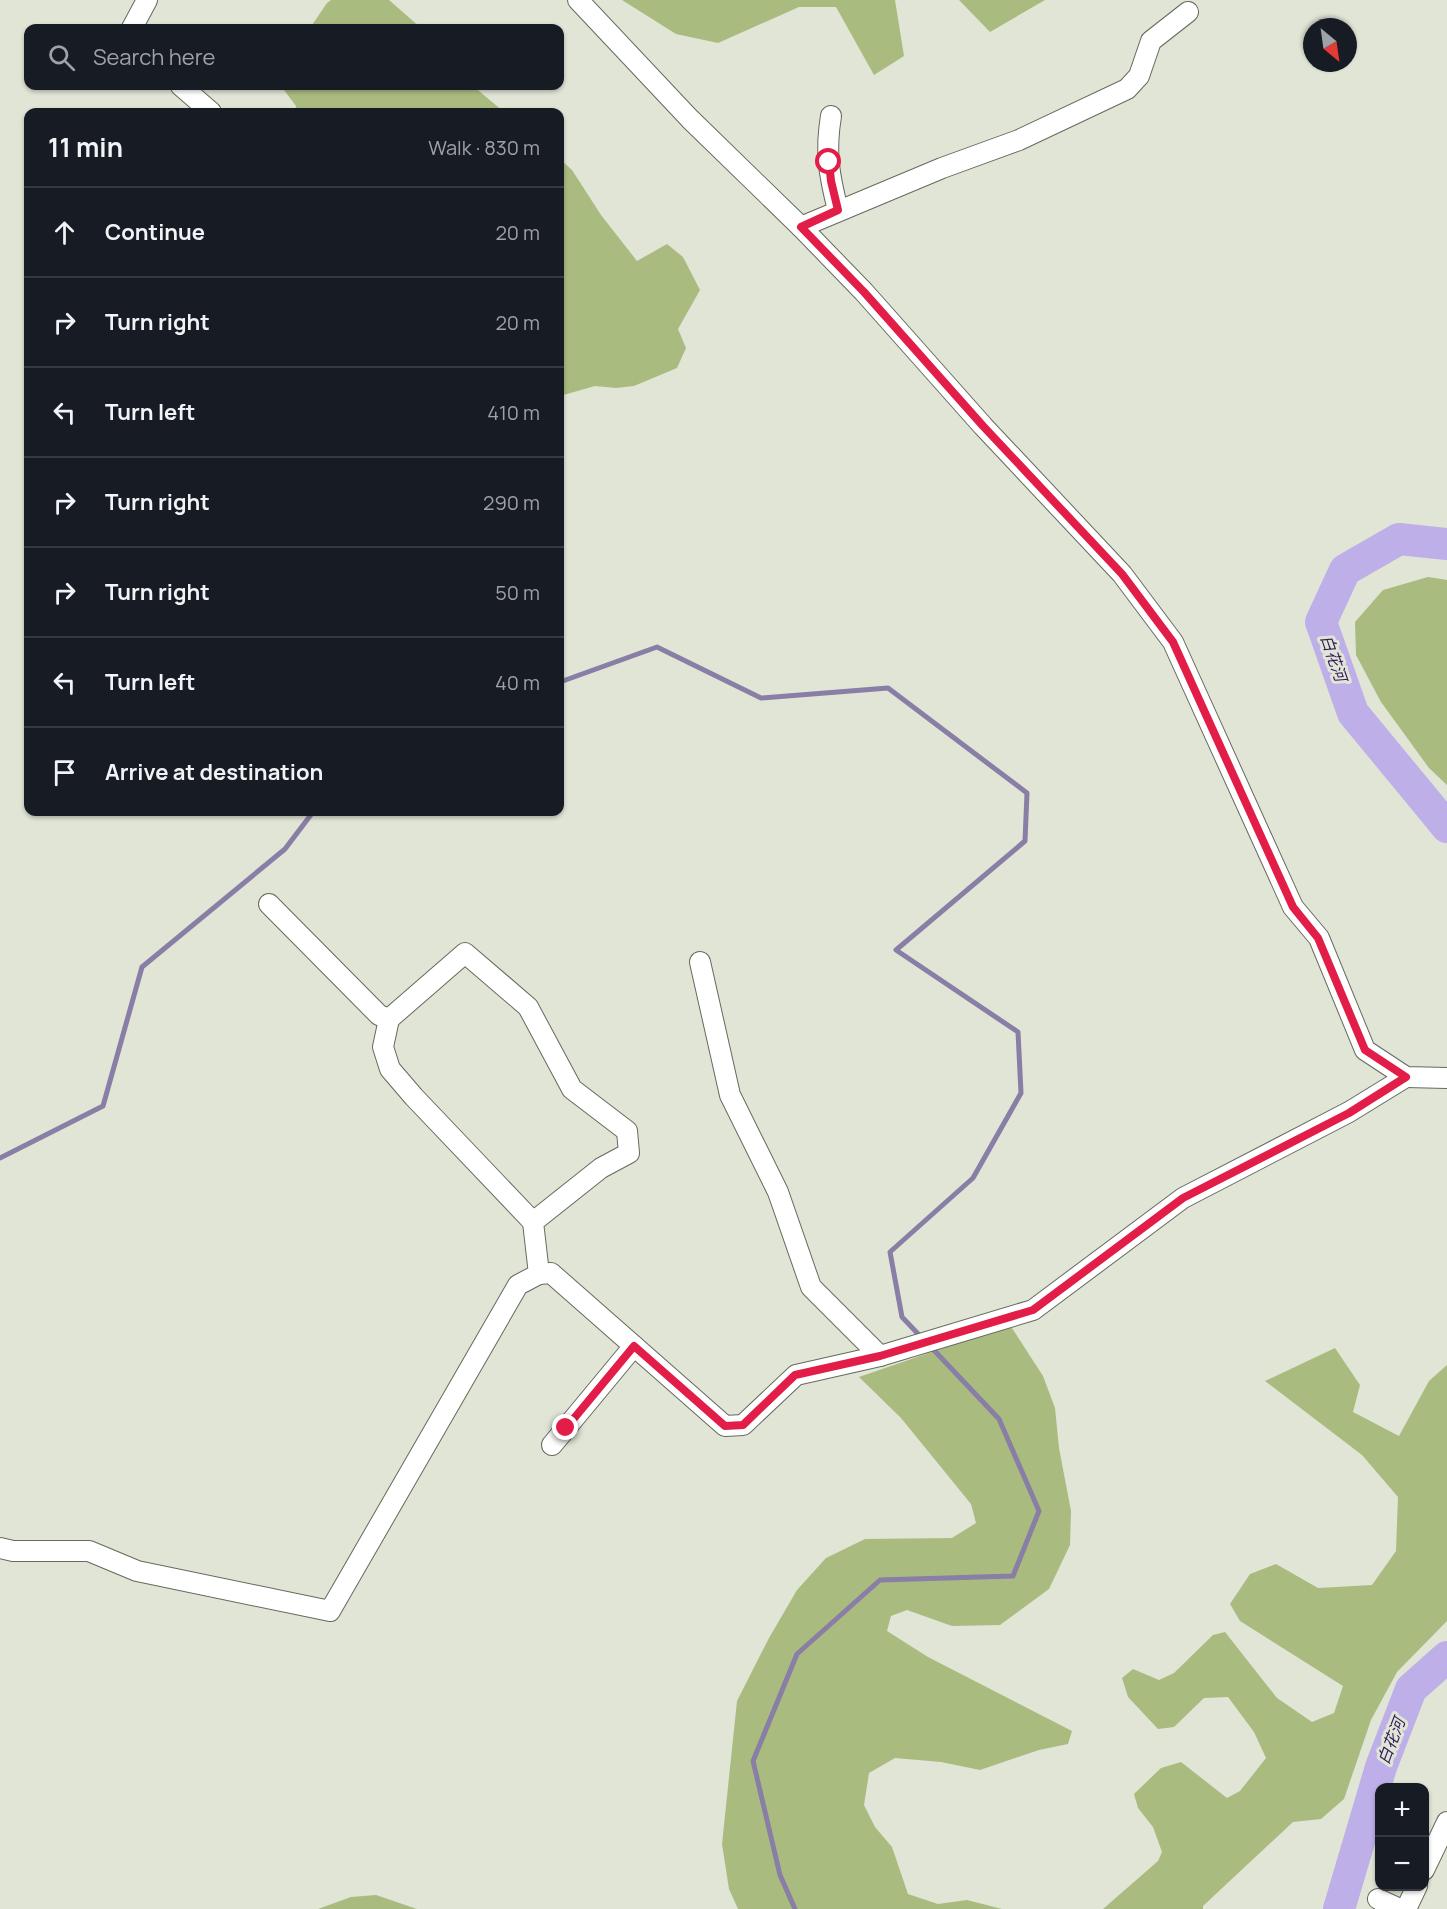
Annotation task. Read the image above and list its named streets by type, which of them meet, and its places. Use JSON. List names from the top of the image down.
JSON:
{
  "water": ["白花河"],
  "north": "bottom right",
  "page": {
    "search": "Search here",
    "heading": ["11 min", "Walk · 830 m"],
    "list": [
      ["Continue", "20 m"],
      ["Turn right", "20 m"],
      ["Turn left", "410 m"],
      ["Turn right", "290 m"],
      ["Turn right", "50 m"],
      ["Turn left", "40 m"],
      "Arrive at destination"
    ],
    "map_buttons": ["+", "−"]
  }
}
